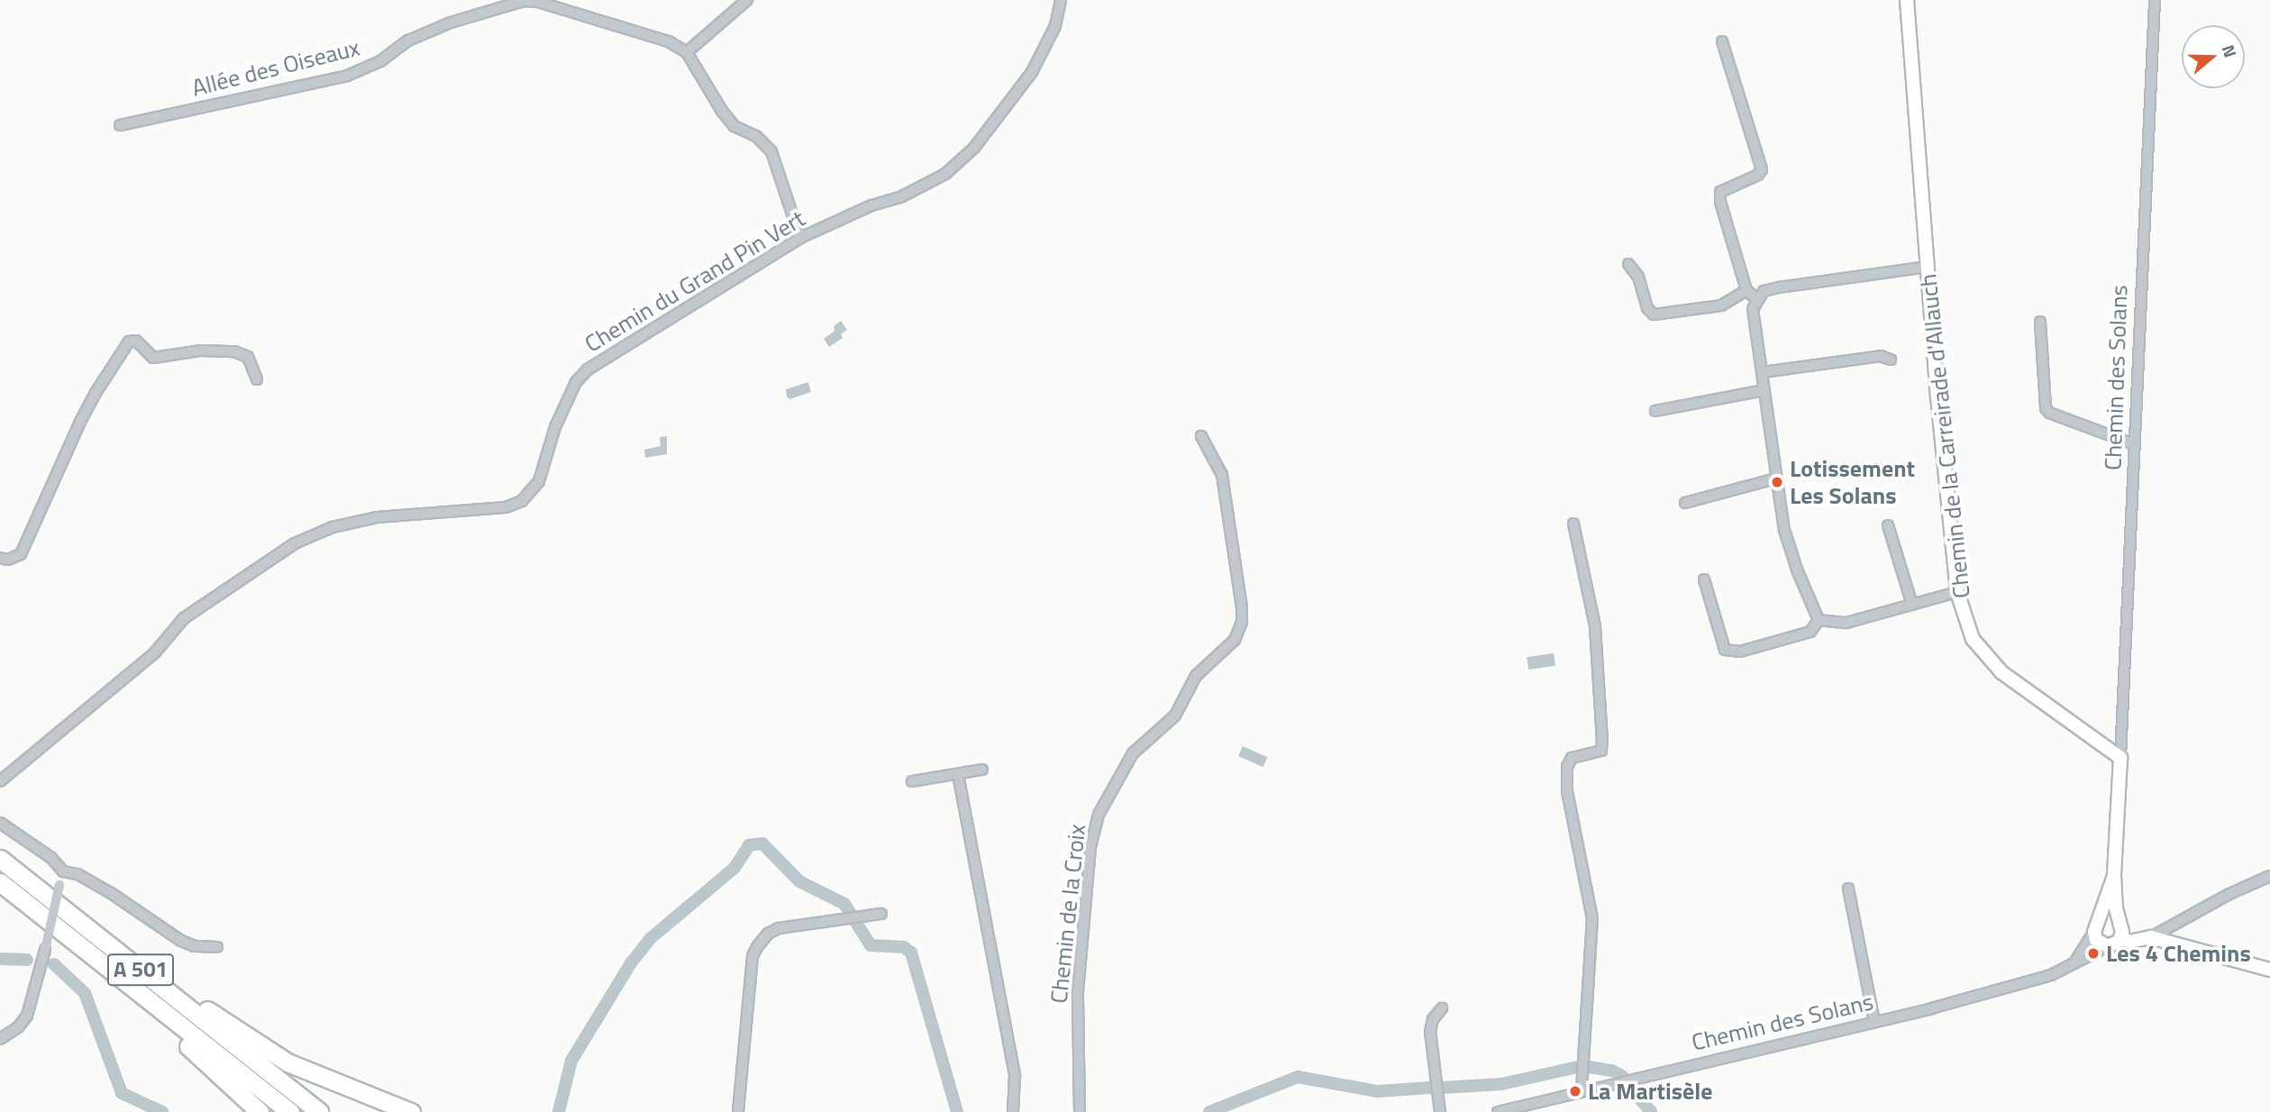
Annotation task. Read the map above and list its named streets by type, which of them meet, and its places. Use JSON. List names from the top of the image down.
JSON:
{
  "streets": {
    "highway": ["A 501"],
    "street": [
      "Allée des Oiseaux",
      "Chemin du Grand Pin Vert",
      "Chemin des Solans",
      "Chemin de la Carreirade d'Allauch",
      "Chemin de la Croix"
    ]
  },
  "crossings": [
    ["Chemin des Solans", "Chemin de la Carreirade d'Allauch"]
  ],
  "places": ["Lotissement Les Solans", "Les 4 Chemins", "La Martisèle"],
  "north": "right"
}
